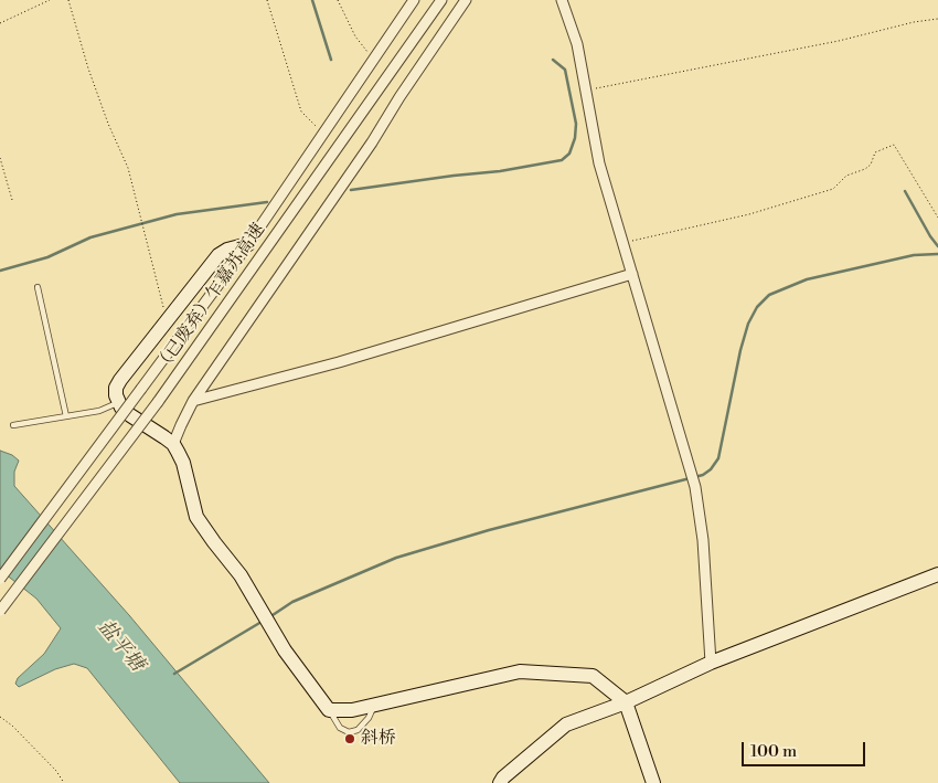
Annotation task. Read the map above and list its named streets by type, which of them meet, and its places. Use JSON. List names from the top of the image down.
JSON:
{
  "streets": {
    "street": ["（已废弃）乍嘉苏高速"]
  },
  "water": ["盐平塘"],
  "places": ["斜桥"],
  "scale_bar": "100 m"
}
